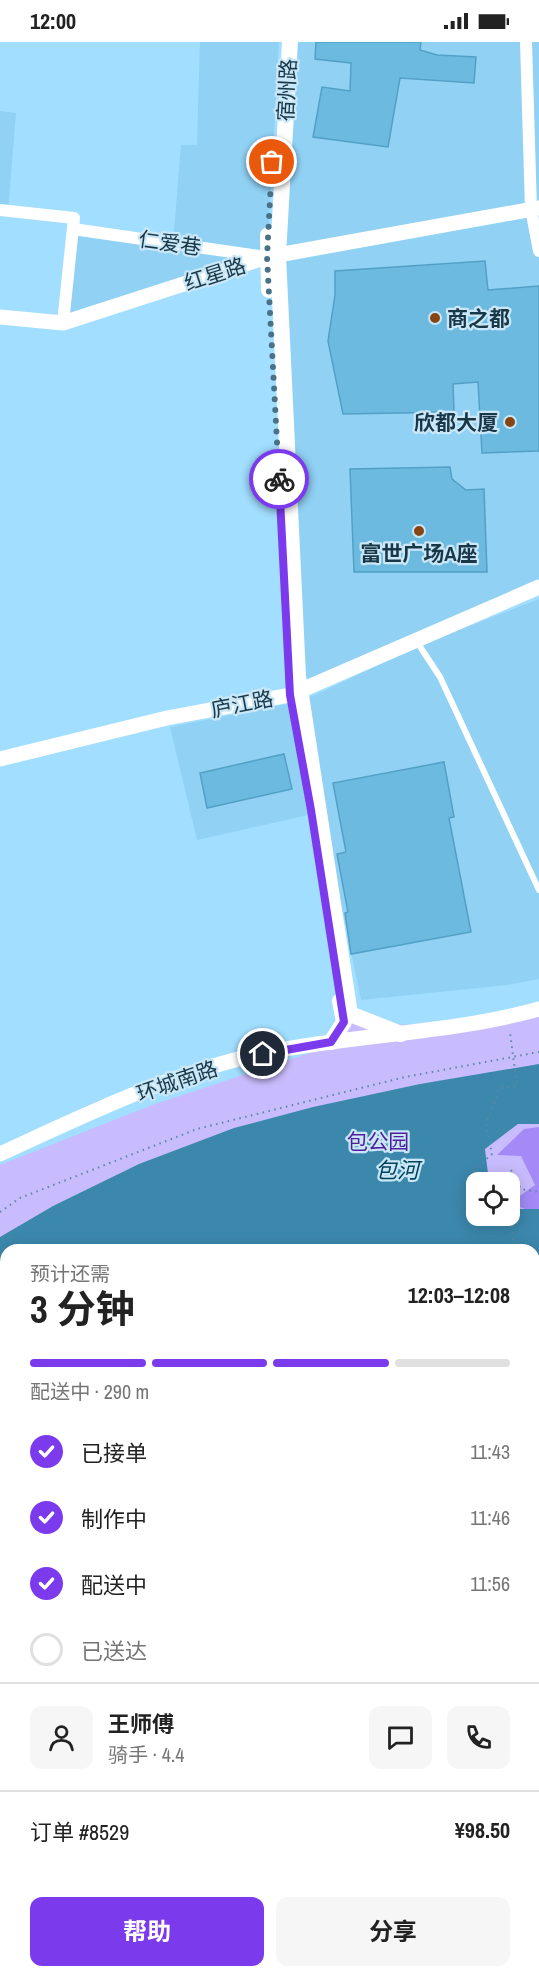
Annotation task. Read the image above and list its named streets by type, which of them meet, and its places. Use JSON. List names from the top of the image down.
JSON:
{
  "streets": {
    "main road": ["宿州路"],
    "street": [
      "仁爱巷",
      "红星路",
      "庐江路",
      "环城南路"
    ]
  },
  "crossings": [
    ["宿州路", "仁爱巷"],
    ["宿州路", "红星路"],
    ["宿州路", "庐江路"],
    ["宿州路", "环城南路"],
    ["仁爱巷", "红星路"]
  ],
  "water": ["包河"],
  "parks": ["包公园"],
  "places": ["商之都", "欣都大厦", "富世广场A座"],
  "page": {
    "status": "12:00",
    "heading": ["3 分钟", "预计还需", "12:03–12:08"],
    "panel": [
      "王师傅",
      "骑手 · 4.4",
      "订单 #8529",
      "¥98.50"
    ],
    "bar": "配送中 · 290 m",
    "list": [
      ["已接单", "11:43"],
      ["制作中", "11:46"],
      ["配送中", "11:56"],
      "已送达"
    ],
    "buttons": ["帮助", "分享"]
  }
}
